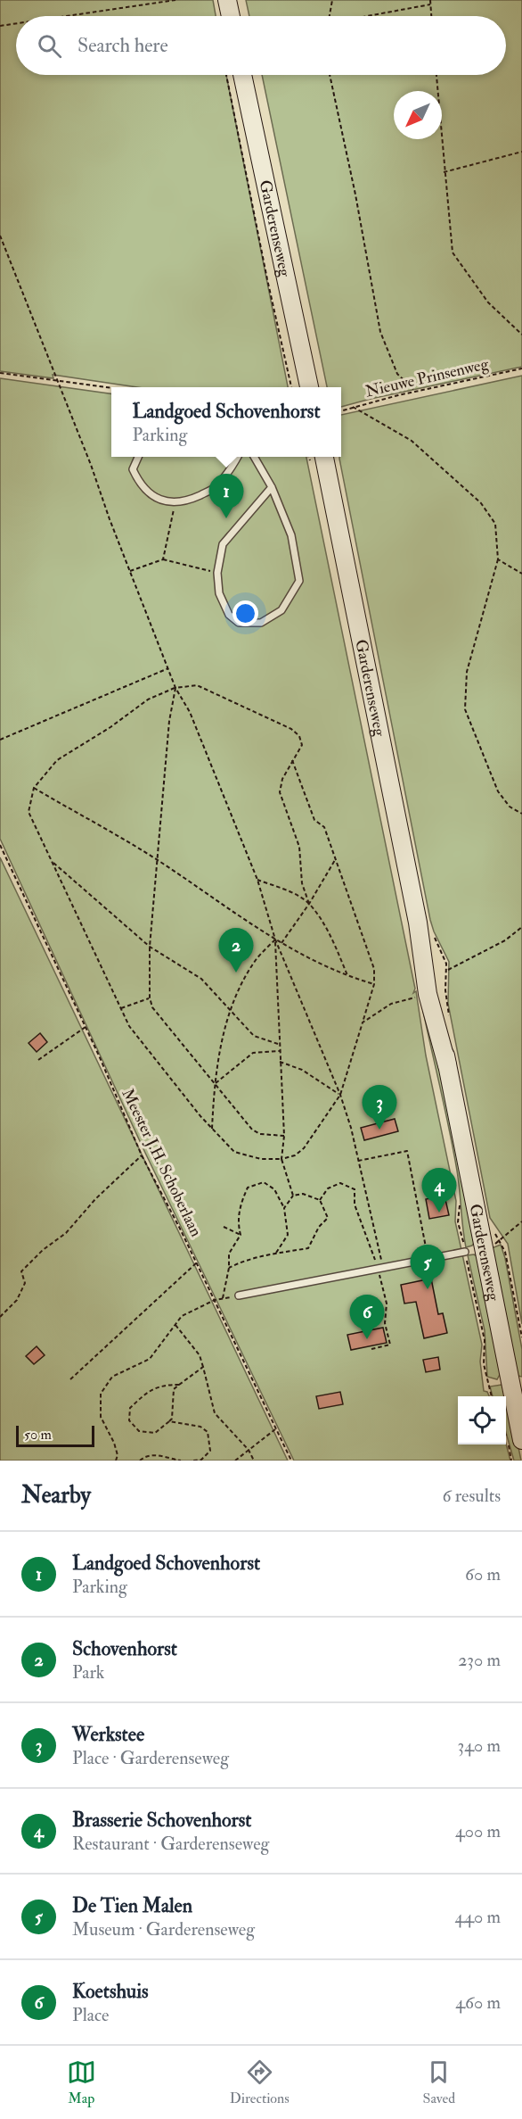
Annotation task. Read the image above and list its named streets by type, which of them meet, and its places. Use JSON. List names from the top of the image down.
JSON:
{
  "streets": {
    "main road": ["Garderenseweg"],
    "path": ["Nieuwe Prinsenweg", "Meester J.H. Schoberlaan"]
  },
  "scale_bar": "50 m",
  "north": "bottom left",
  "page": {
    "search": "Search here",
    "popup": ["Landgoed Schovenhorst", "Parking"],
    "pins": [
      "1",
      "2",
      "3",
      "4",
      "5",
      "6"
    ],
    "scale": "50 m",
    "heading": ["Nearby", "6 results"],
    "list": [
      {
        "mark": "1",
        "name": "Landgoed Schovenhorst",
        "note": "Parking",
        "value": "60 m"
      },
      {
        "mark": "2",
        "name": "Schovenhorst",
        "note": "Park",
        "value": "230 m"
      },
      {
        "mark": "3",
        "name": "Werkstee",
        "note": "Place · Garderenseweg",
        "value": "340 m"
      },
      {
        "mark": "4",
        "name": "Brasserie Schovenhorst",
        "note": "Restaurant · Garderenseweg",
        "value": "400 m"
      },
      {
        "mark": "5",
        "name": "De Tien Malen",
        "note": "Museum · Garderenseweg",
        "value": "440 m"
      },
      {
        "mark": "6",
        "name": "Koetshuis",
        "note": "Place",
        "value": "460 m"
      }
    ],
    "nav": ["Map", "Directions", "Saved"]
  }
}
